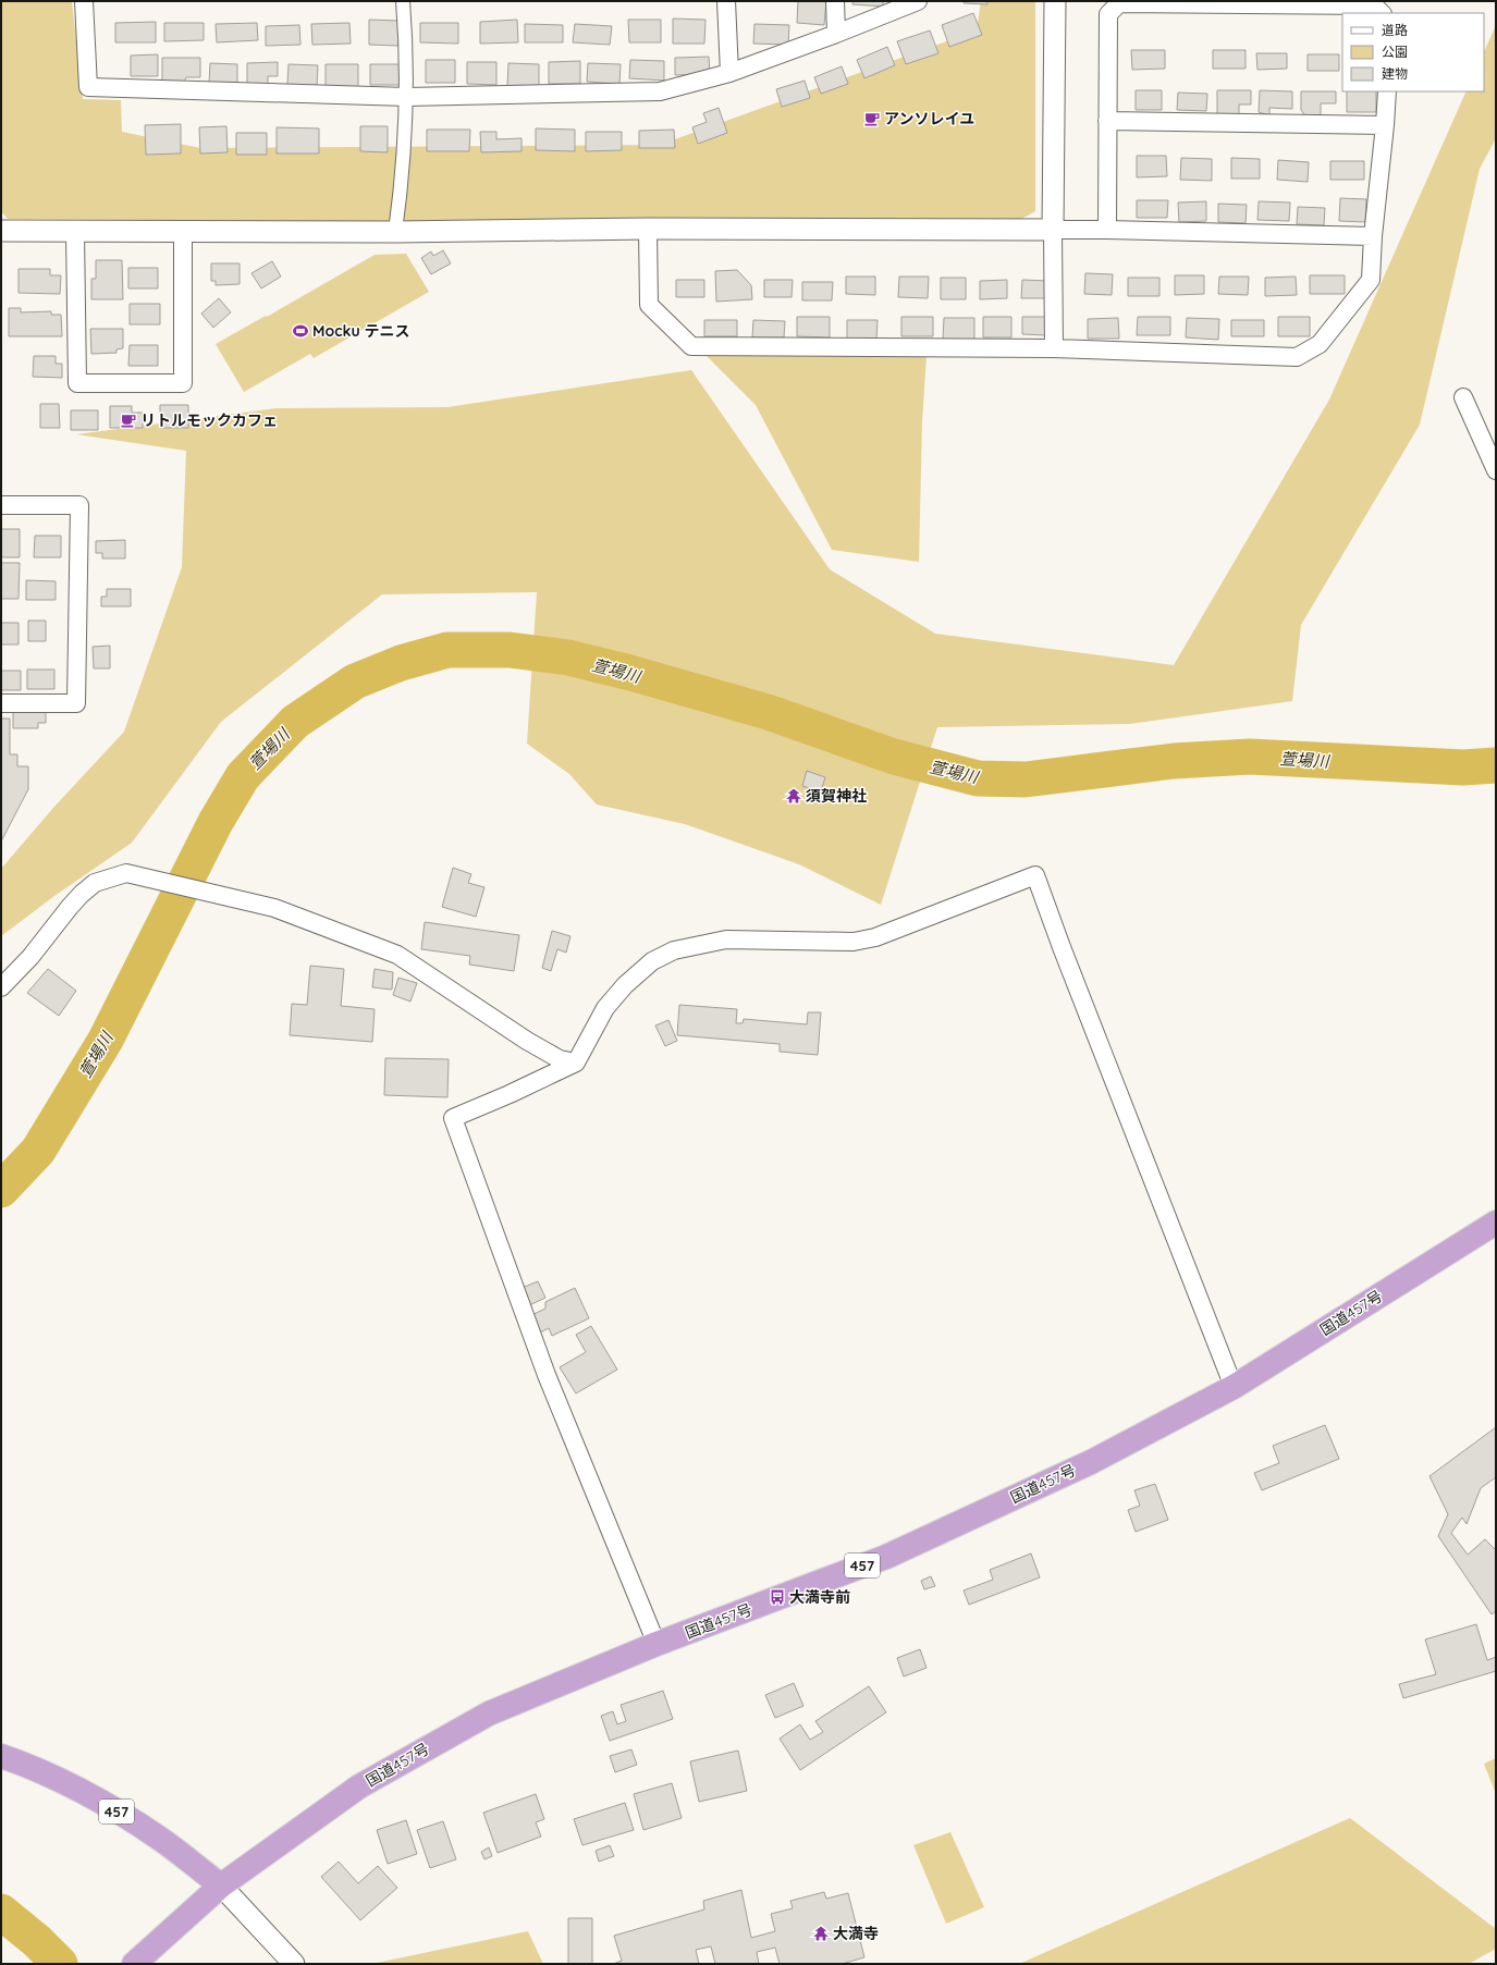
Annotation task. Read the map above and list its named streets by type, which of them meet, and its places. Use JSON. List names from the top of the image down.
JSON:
{
  "streets": {
    "highway": ["国道457号", "457"]
  },
  "crossings": [
    ["国道457号", "457"]
  ],
  "water": ["萱場川"],
  "places": {
    "cafe": ["アンソレイユ", "リトルモックカフェ"],
    "sports": ["Mocku テニス"],
    "temple": ["須賀神社", "大満寺"],
    "bus stop": ["大満寺前"]
  },
  "legend": ["道路", "公園", "建物"]
}
